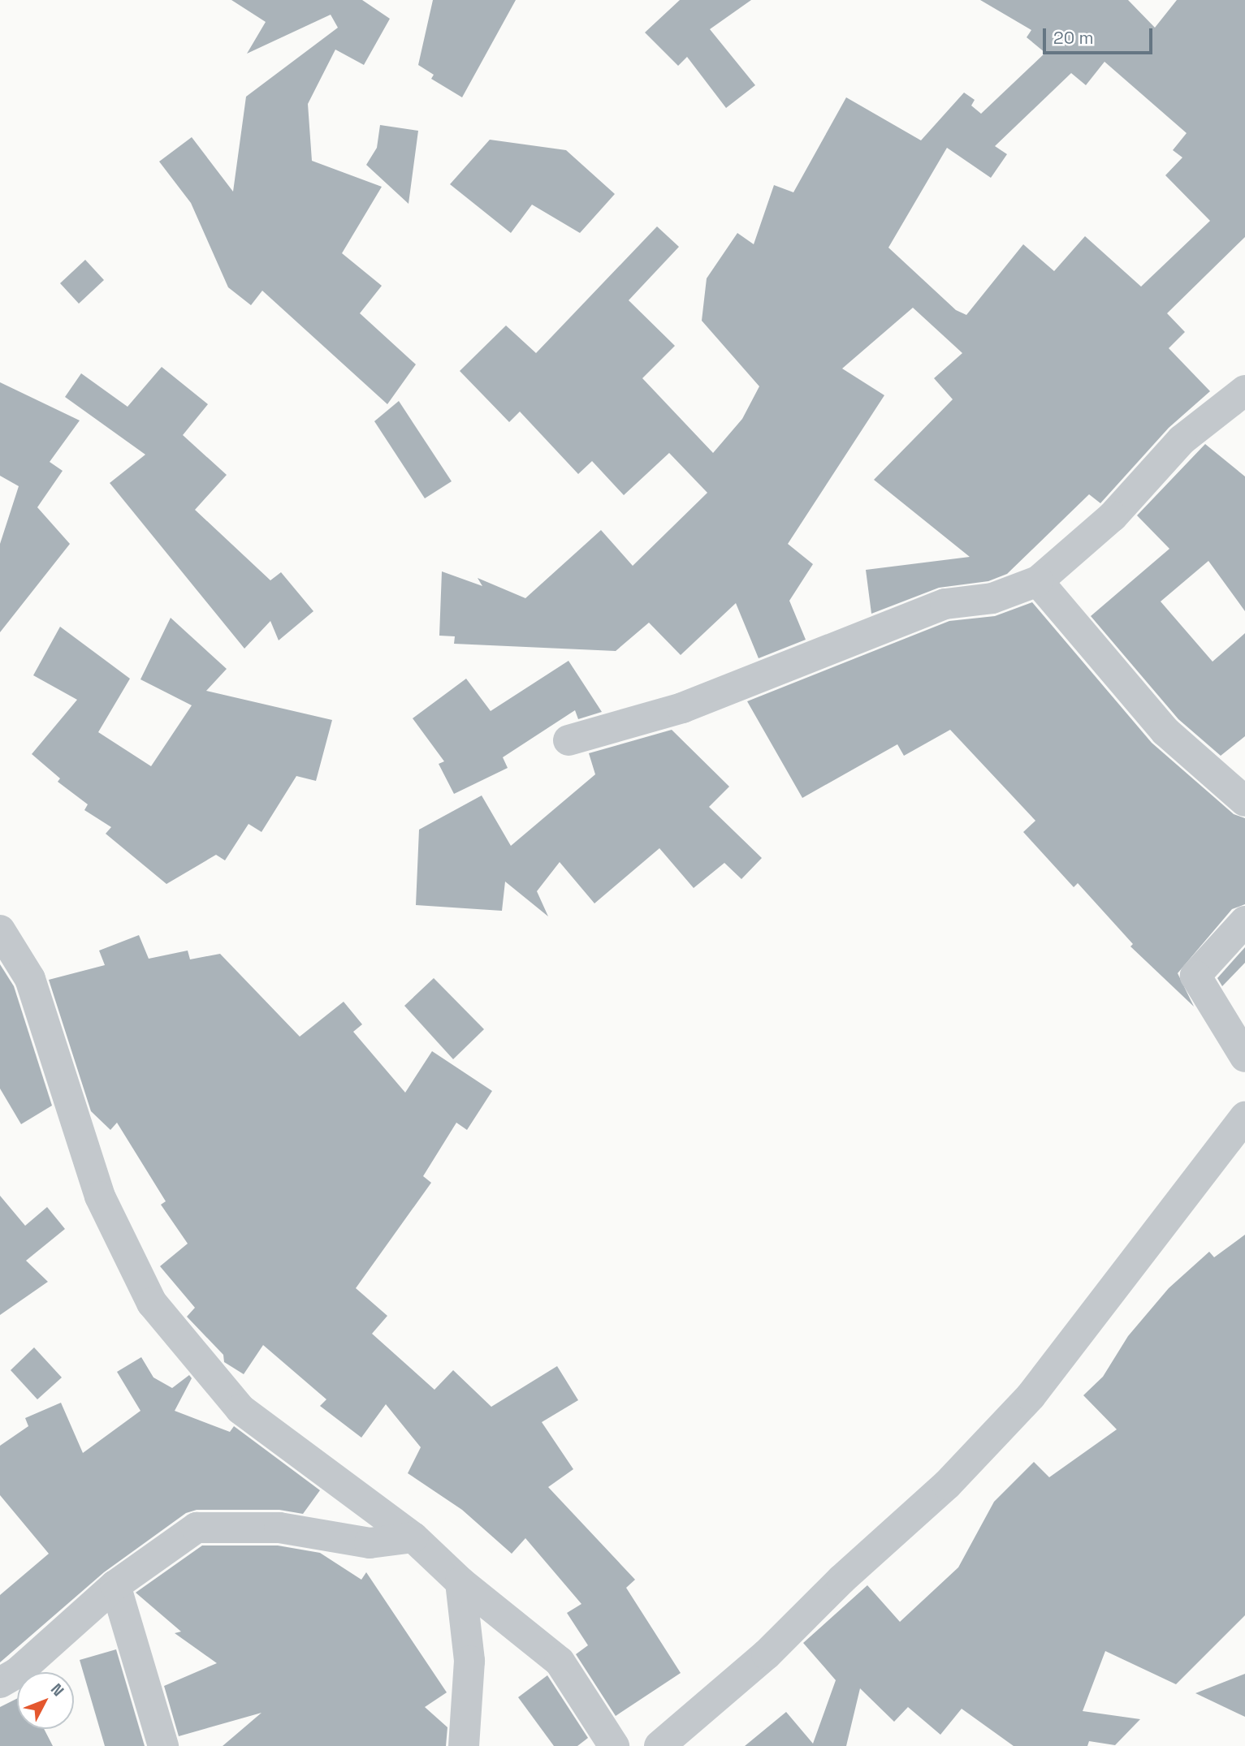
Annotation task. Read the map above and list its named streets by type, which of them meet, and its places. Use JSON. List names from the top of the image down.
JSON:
{
  "scale_bar": "20 m",
  "north": "top right"
}
